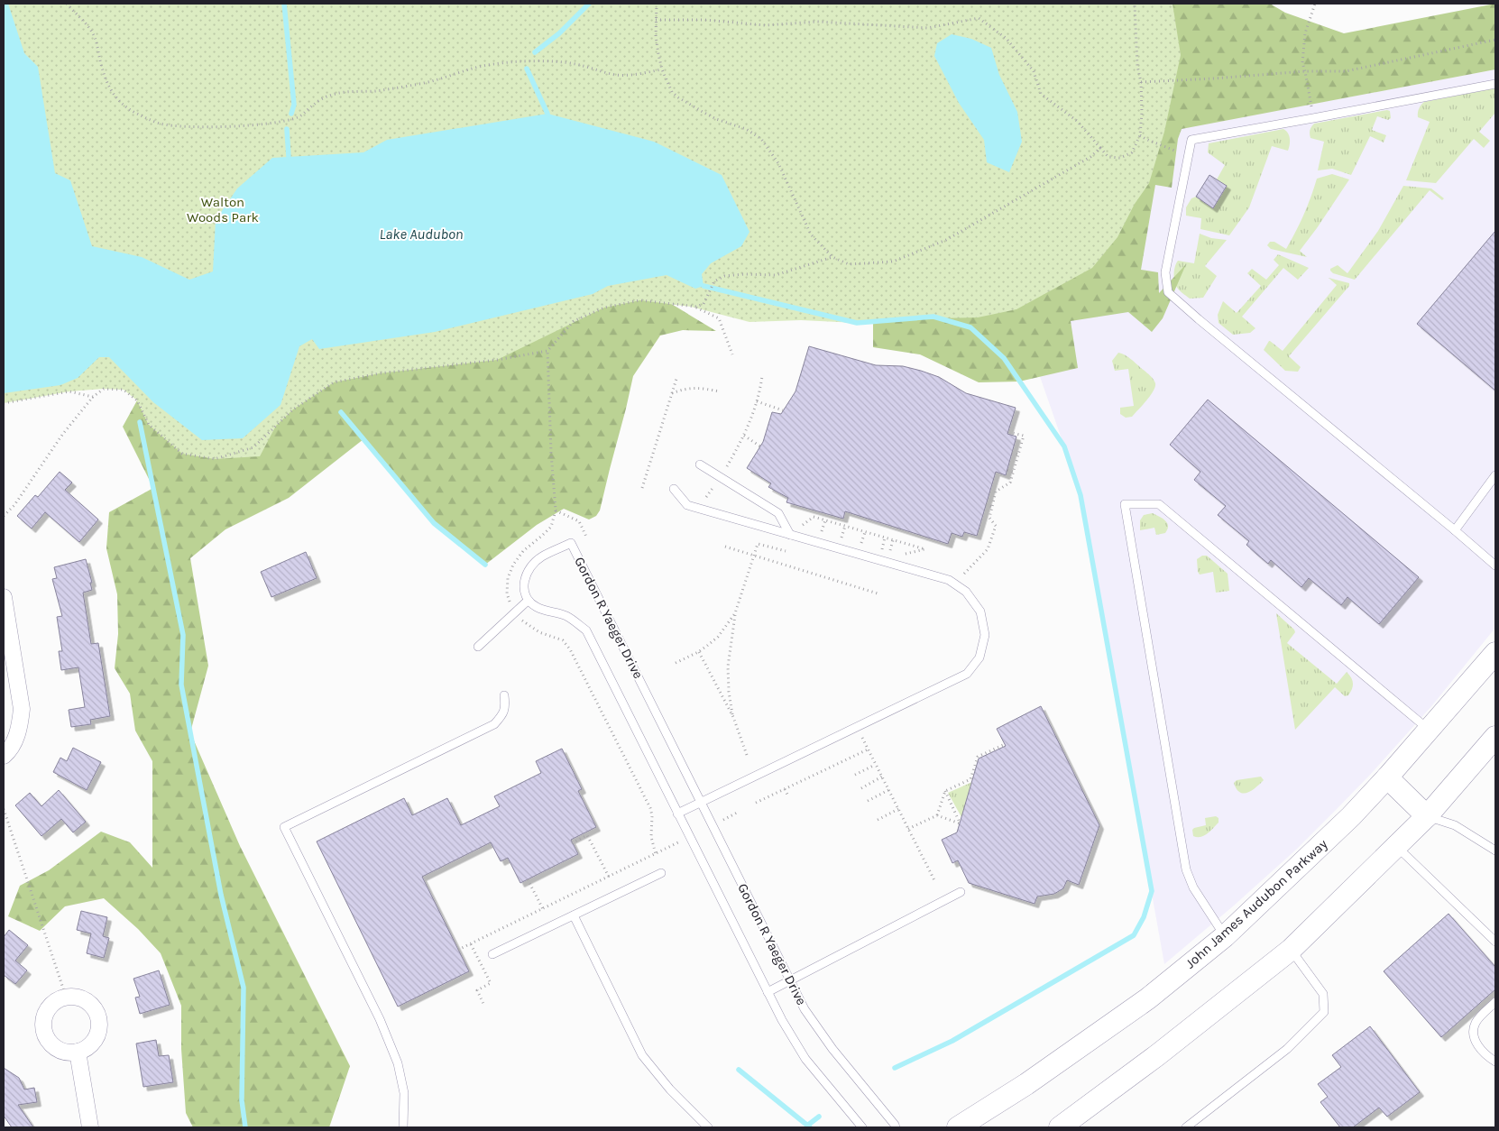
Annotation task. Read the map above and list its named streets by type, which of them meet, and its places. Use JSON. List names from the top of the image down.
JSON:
{
  "streets": {
    "main road": ["John James Audubon Parkway"],
    "lane": ["Gordon R Yaeger Drive"]
  },
  "water": ["Lake Audubon"],
  "parks": ["Walton Woods Park"]
}
